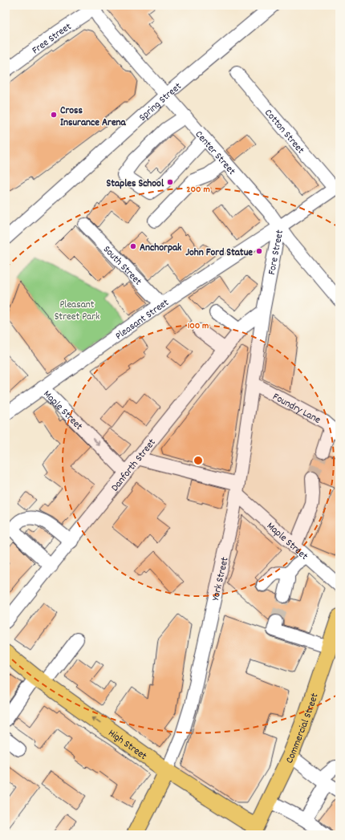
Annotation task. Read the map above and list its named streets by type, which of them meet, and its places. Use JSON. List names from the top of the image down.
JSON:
{
  "streets": {
    "main road": ["York Street", "Commercial Street", "High Street"],
    "street": [
      "Free Street",
      "Spring Street",
      "Cotton Street",
      "Center Street",
      "Fore Street",
      "South Street",
      "Pleasant Street",
      "Foundry Lane",
      "Maple Street",
      "Danforth Street"
    ]
  },
  "crossings": [
    ["Free Street", "Center Street"],
    ["Spring Street", "Center Street"],
    ["Cotton Street", "Fore Street"],
    ["Center Street", "Fore Street"],
    ["Center Street", "Pleasant Street"],
    ["Fore Street", "Pleasant Street"],
    ["Fore Street", "Danforth Street"],
    ["Fore Street", "York Street"],
    ["South Street", "Pleasant Street"],
    ["Pleasant Street", "Maple Street"],
    ["Foundry Lane", "York Street"],
    ["Maple Street", "Danforth Street"],
    ["Maple Street", "York Street"],
    ["Danforth Street", "York Street"],
    ["York Street", "High Street"],
    ["Commercial Street", "High Street"]
  ],
  "one_way": ["High Street"],
  "parks": ["Pleasant Street Park"],
  "places": [
    "Cross Insurance Arena",
    "Staples School",
    "Anchorpak",
    "John Ford Statue"
  ],
  "rings": ["200 m", "100 m"]
}
